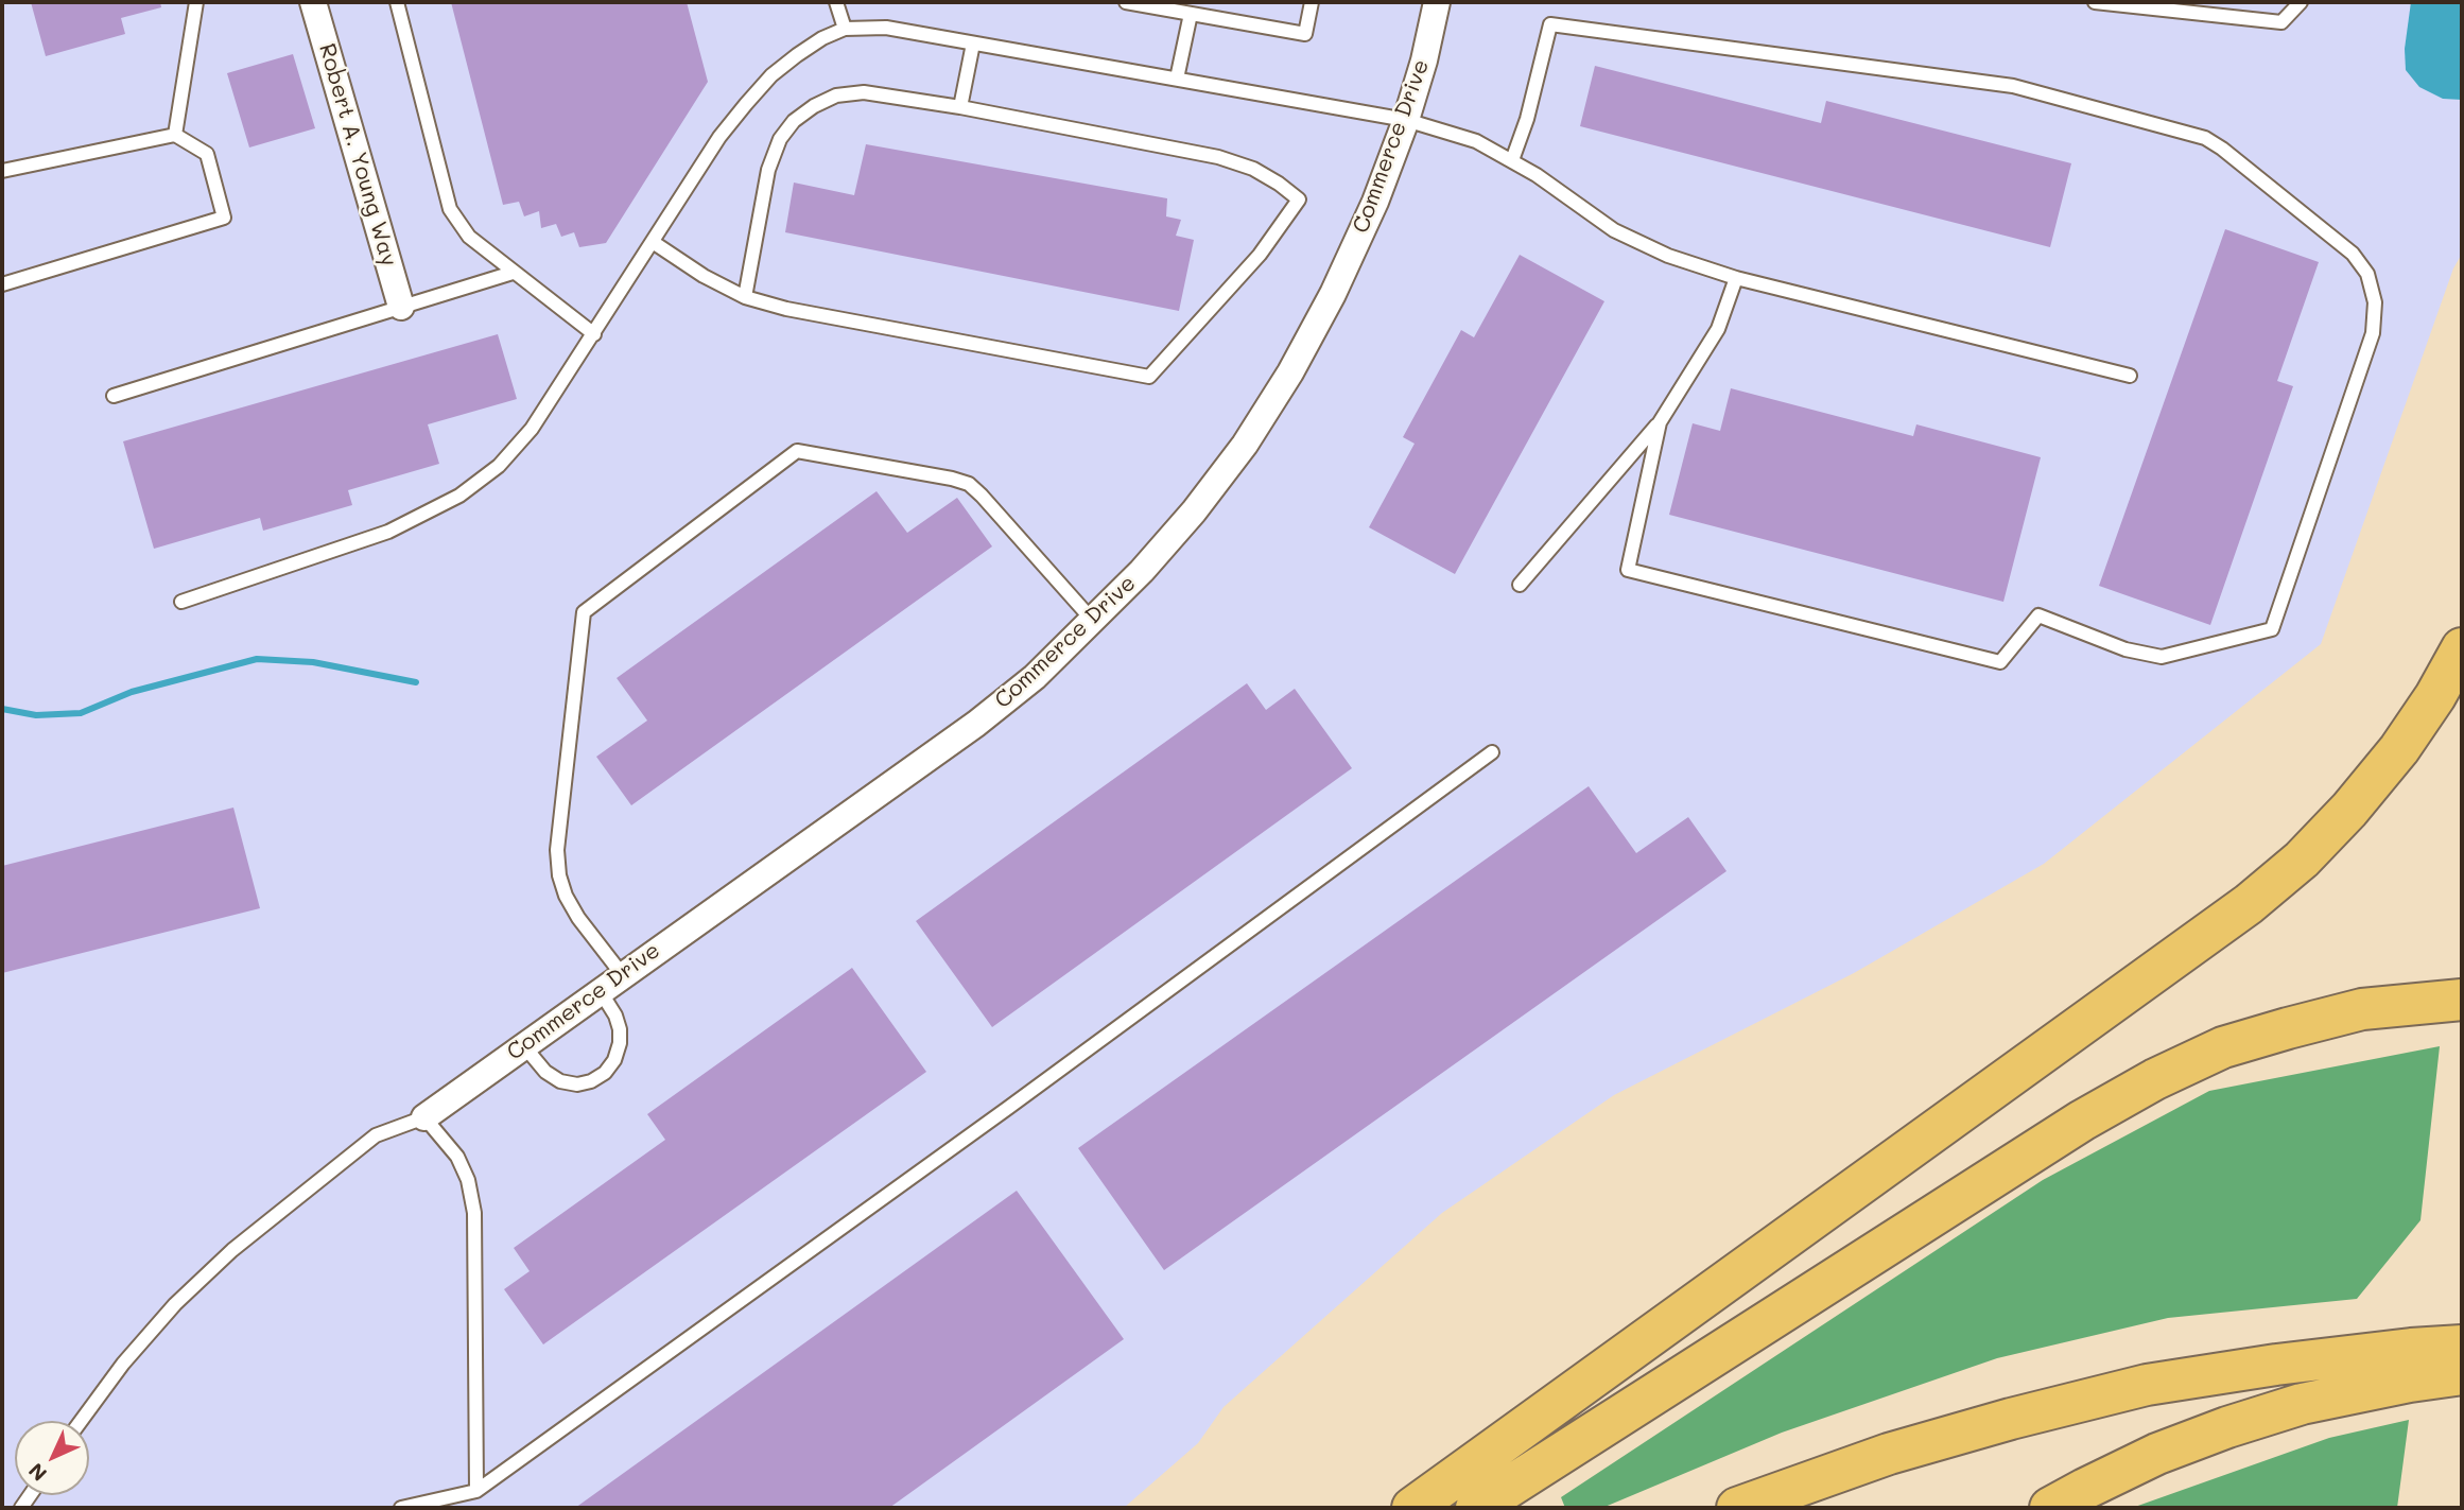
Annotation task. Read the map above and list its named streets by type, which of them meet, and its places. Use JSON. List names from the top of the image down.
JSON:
{
  "streets": {
    "street": ["Commerce Drive", "Robert A. Young Way"]
  },
  "north": "bottom left"
}
